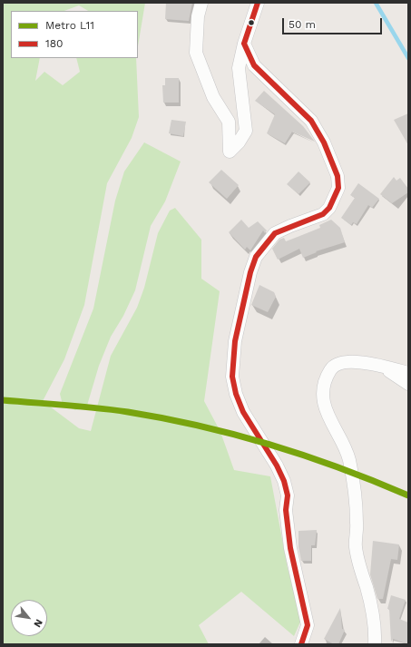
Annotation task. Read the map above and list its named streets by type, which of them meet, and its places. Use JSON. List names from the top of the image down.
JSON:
{
  "lines": ["transit line 180", "metro line L11"],
  "legend": ["Metro L11", "180"],
  "scale_bar": "50 m",
  "north": "bottom right"
}
